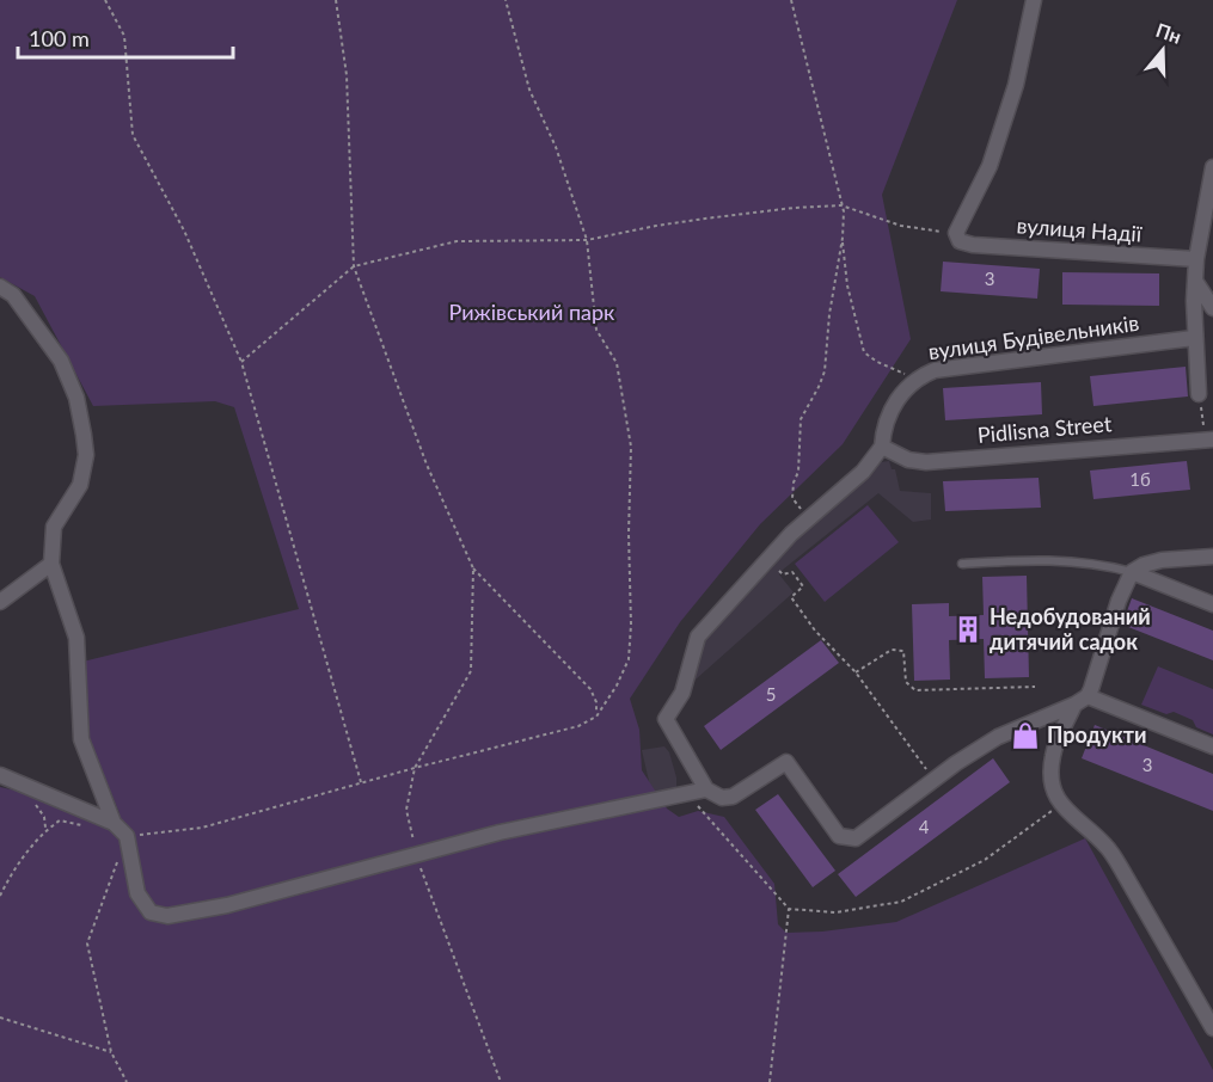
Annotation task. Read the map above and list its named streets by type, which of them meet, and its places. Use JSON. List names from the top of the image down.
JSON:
{
  "streets": {
    "street": ["вулиця Надії", "вулиця Будівельників", "Pidlisna Street"]
  },
  "crossings": [
    ["вулиця Будівельників", "Pidlisna Street"]
  ],
  "parks": ["Рижівський парк"],
  "places": {
    "building": ["Недобудований дитячий садок"],
    "shop": ["Продукти"]
  },
  "house_numbers": [
    "3",
    "1б",
    "5",
    "3",
    "4"
  ],
  "scale_bar": "100 m",
  "north": "top"
}
